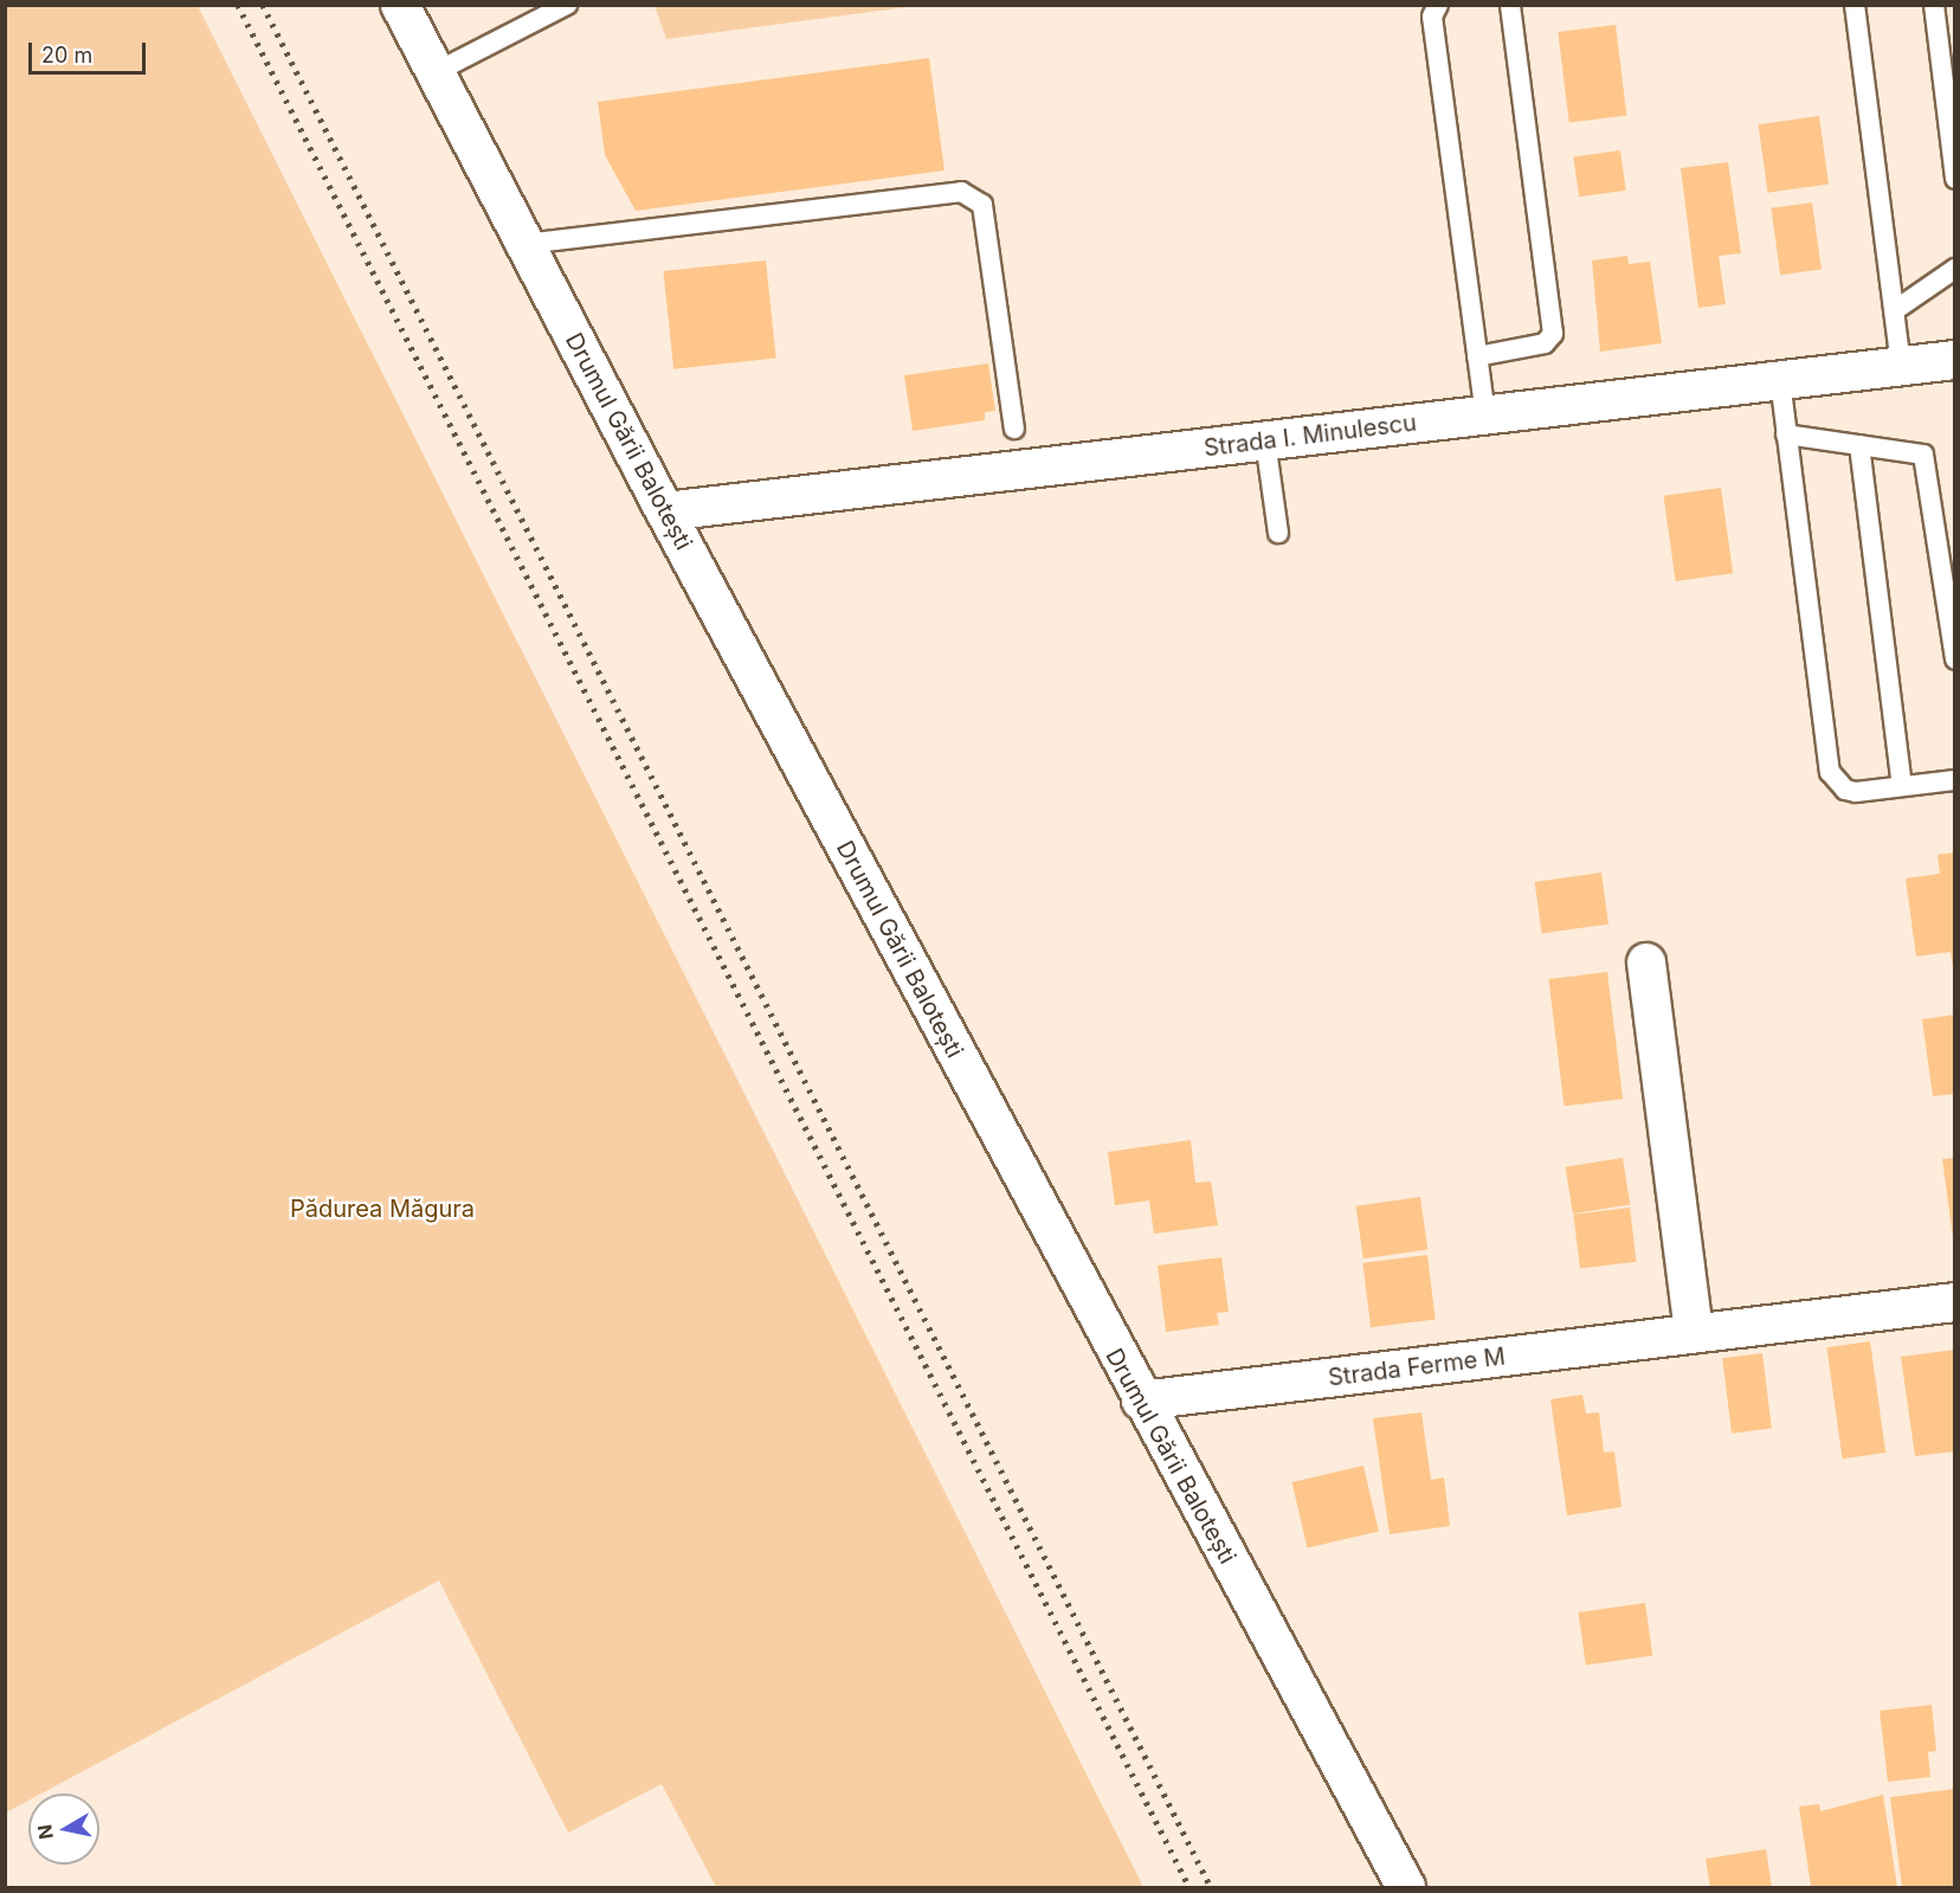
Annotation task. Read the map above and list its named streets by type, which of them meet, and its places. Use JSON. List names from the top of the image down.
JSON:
{
  "streets": {
    "street": ["Strada I. Minulescu", "Drumul Gării Balotești", "Strada Ferme M"]
  },
  "crossings": [
    ["Strada I. Minulescu", "Drumul Gării Balotești"],
    ["Drumul Gării Balotești", "Strada Ferme M"]
  ],
  "parks": ["Pădurea Măgura"],
  "scale_bar": "20 m",
  "north": "left"
}
